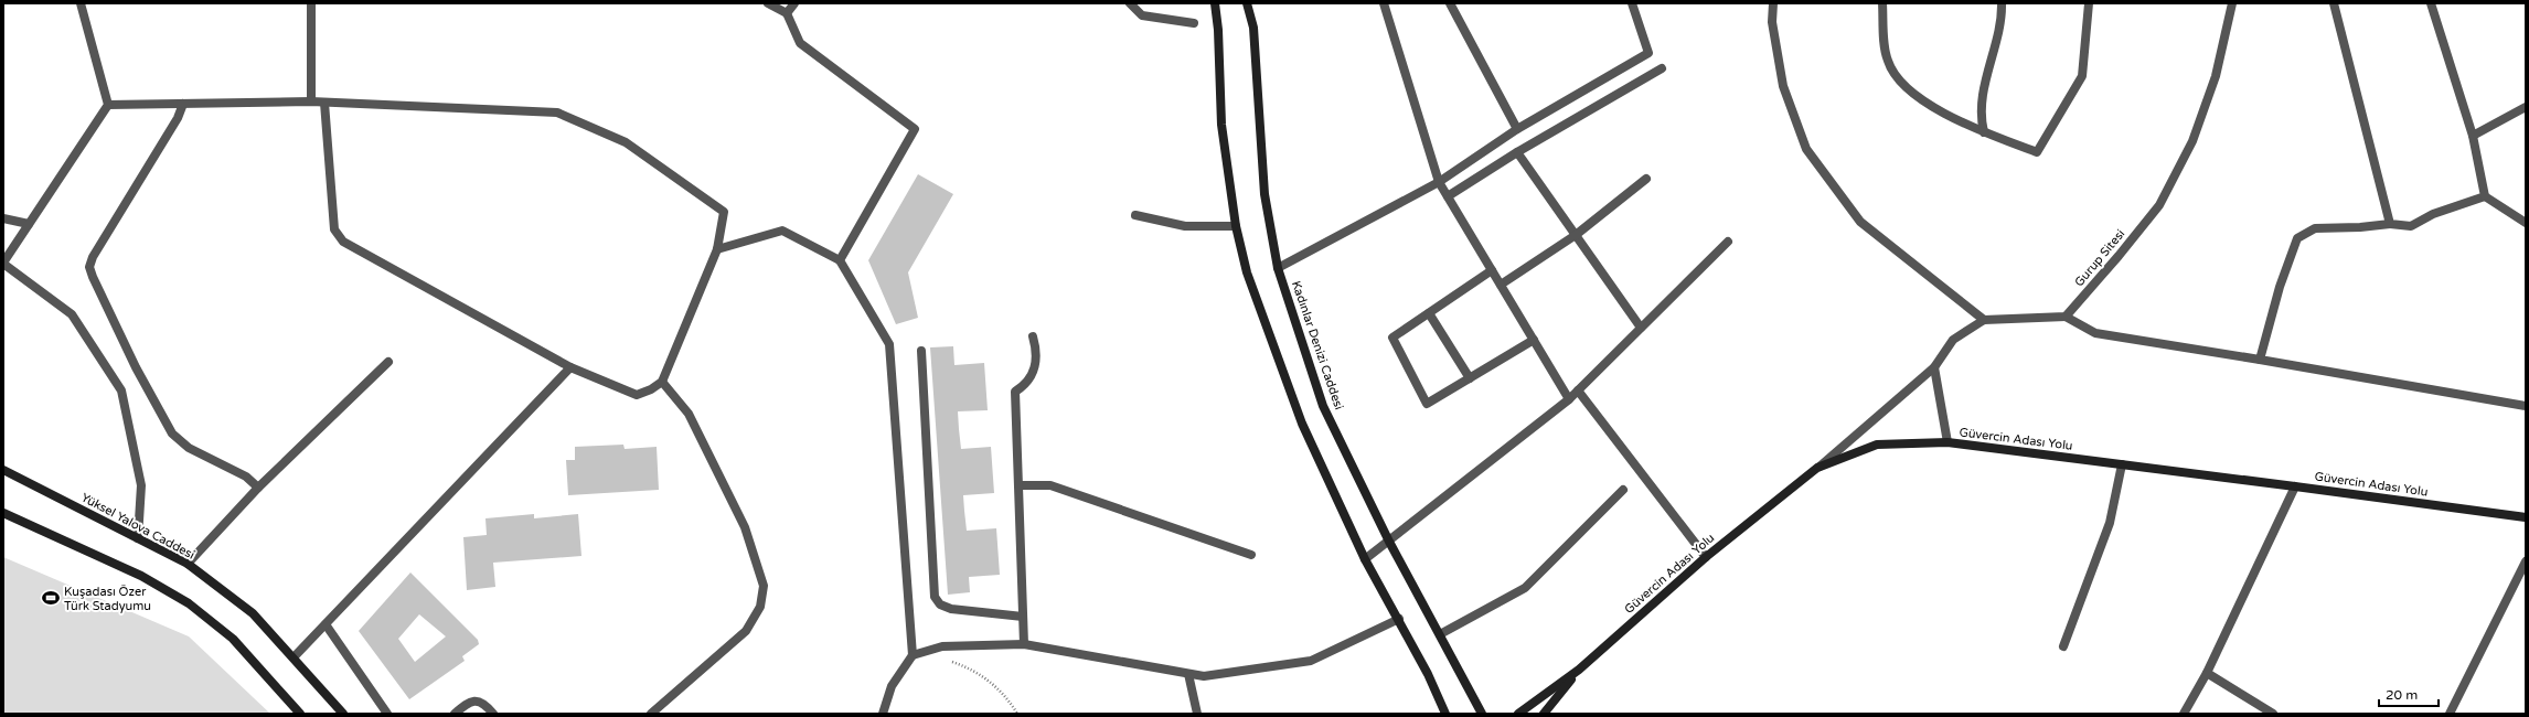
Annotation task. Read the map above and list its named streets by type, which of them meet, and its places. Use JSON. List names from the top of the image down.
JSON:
{
  "streets": {
    "main road": ["Kadınlar Denizi Caddesi", "Güvercin Adası Yolu", "Yüksel Yalova Caddesi"],
    "street": ["Gurup Sitesi"]
  },
  "places": {
    "sports": ["Kuşadası Özer Türk Stadyumu"]
  },
  "scale_bar": "20 m"
}
